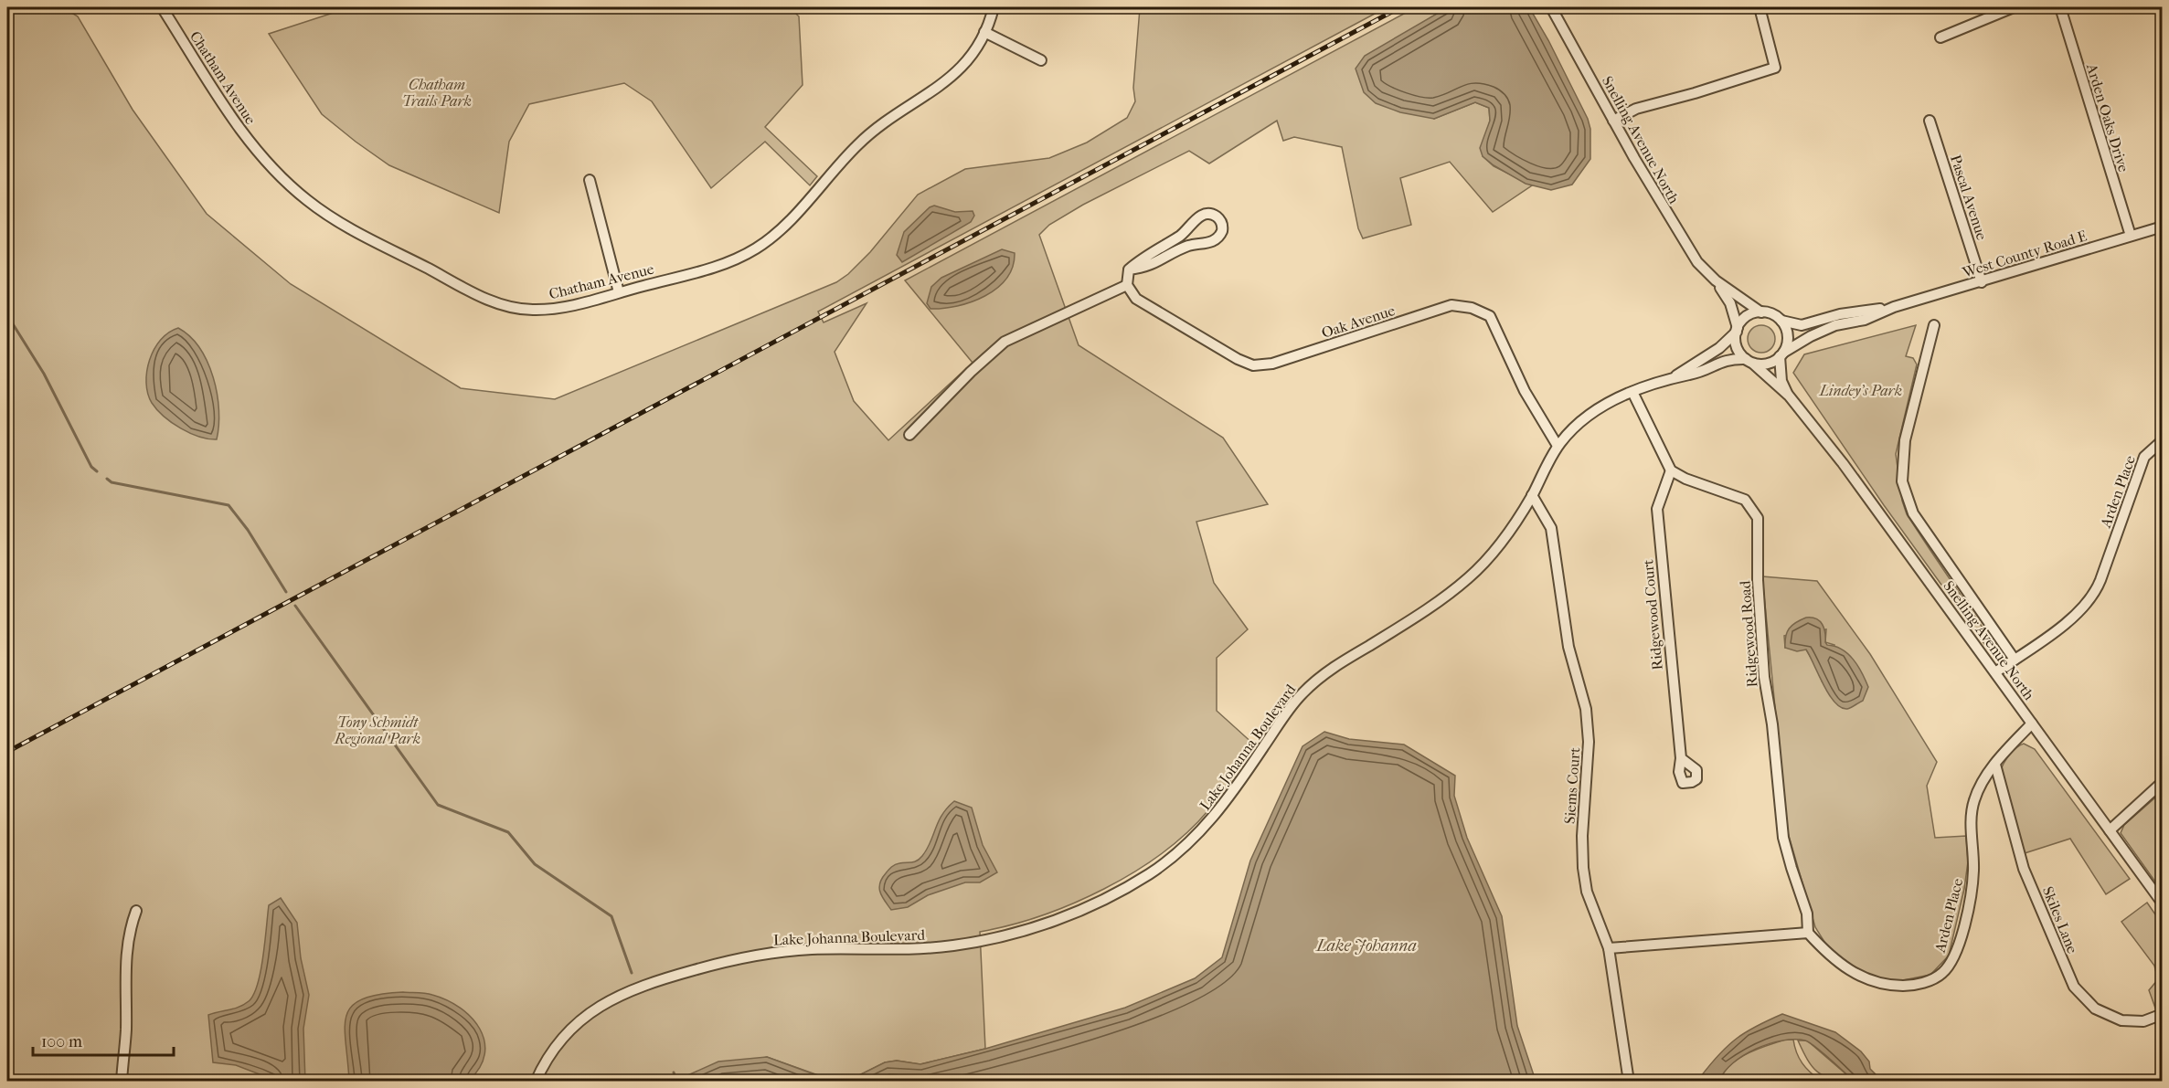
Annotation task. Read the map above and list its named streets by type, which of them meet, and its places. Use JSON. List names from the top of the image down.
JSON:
{
  "streets": {
    "street": [
      "Chatham Avenue",
      "Arden Oaks Drive",
      "Snelling Avenue North",
      "Pascal Avenue",
      "West County Road E",
      "Oak Avenue",
      "Arden Place",
      "Ridgewood Court",
      "Ridgewood Road",
      "Lake Johanna Boulevard",
      "Siems Court",
      "Skiles Lane"
    ]
  },
  "crossings": [
    ["Arden Oaks Drive", "West County Road E"],
    ["Snelling Avenue North", "West County Road E"],
    ["Snelling Avenue North", "Arden Place"],
    ["Snelling Avenue North", "Lake Johanna Boulevard"],
    ["Pascal Avenue", "West County Road E"],
    ["West County Road E", "Lake Johanna Boulevard"],
    ["Oak Avenue", "Lake Johanna Boulevard"],
    ["Arden Place", "Ridgewood Road"],
    ["Arden Place", "Skiles Lane"],
    ["Ridgewood Court", "Ridgewood Road"],
    ["Lake Johanna Boulevard", "Siems Court"]
  ],
  "water": ["Lake Johanna"],
  "parks": ["Chatham Trails Park", "Lindey's Park", "Tony Schmidt Regional Park"],
  "scale_bar": "100 m"
}
